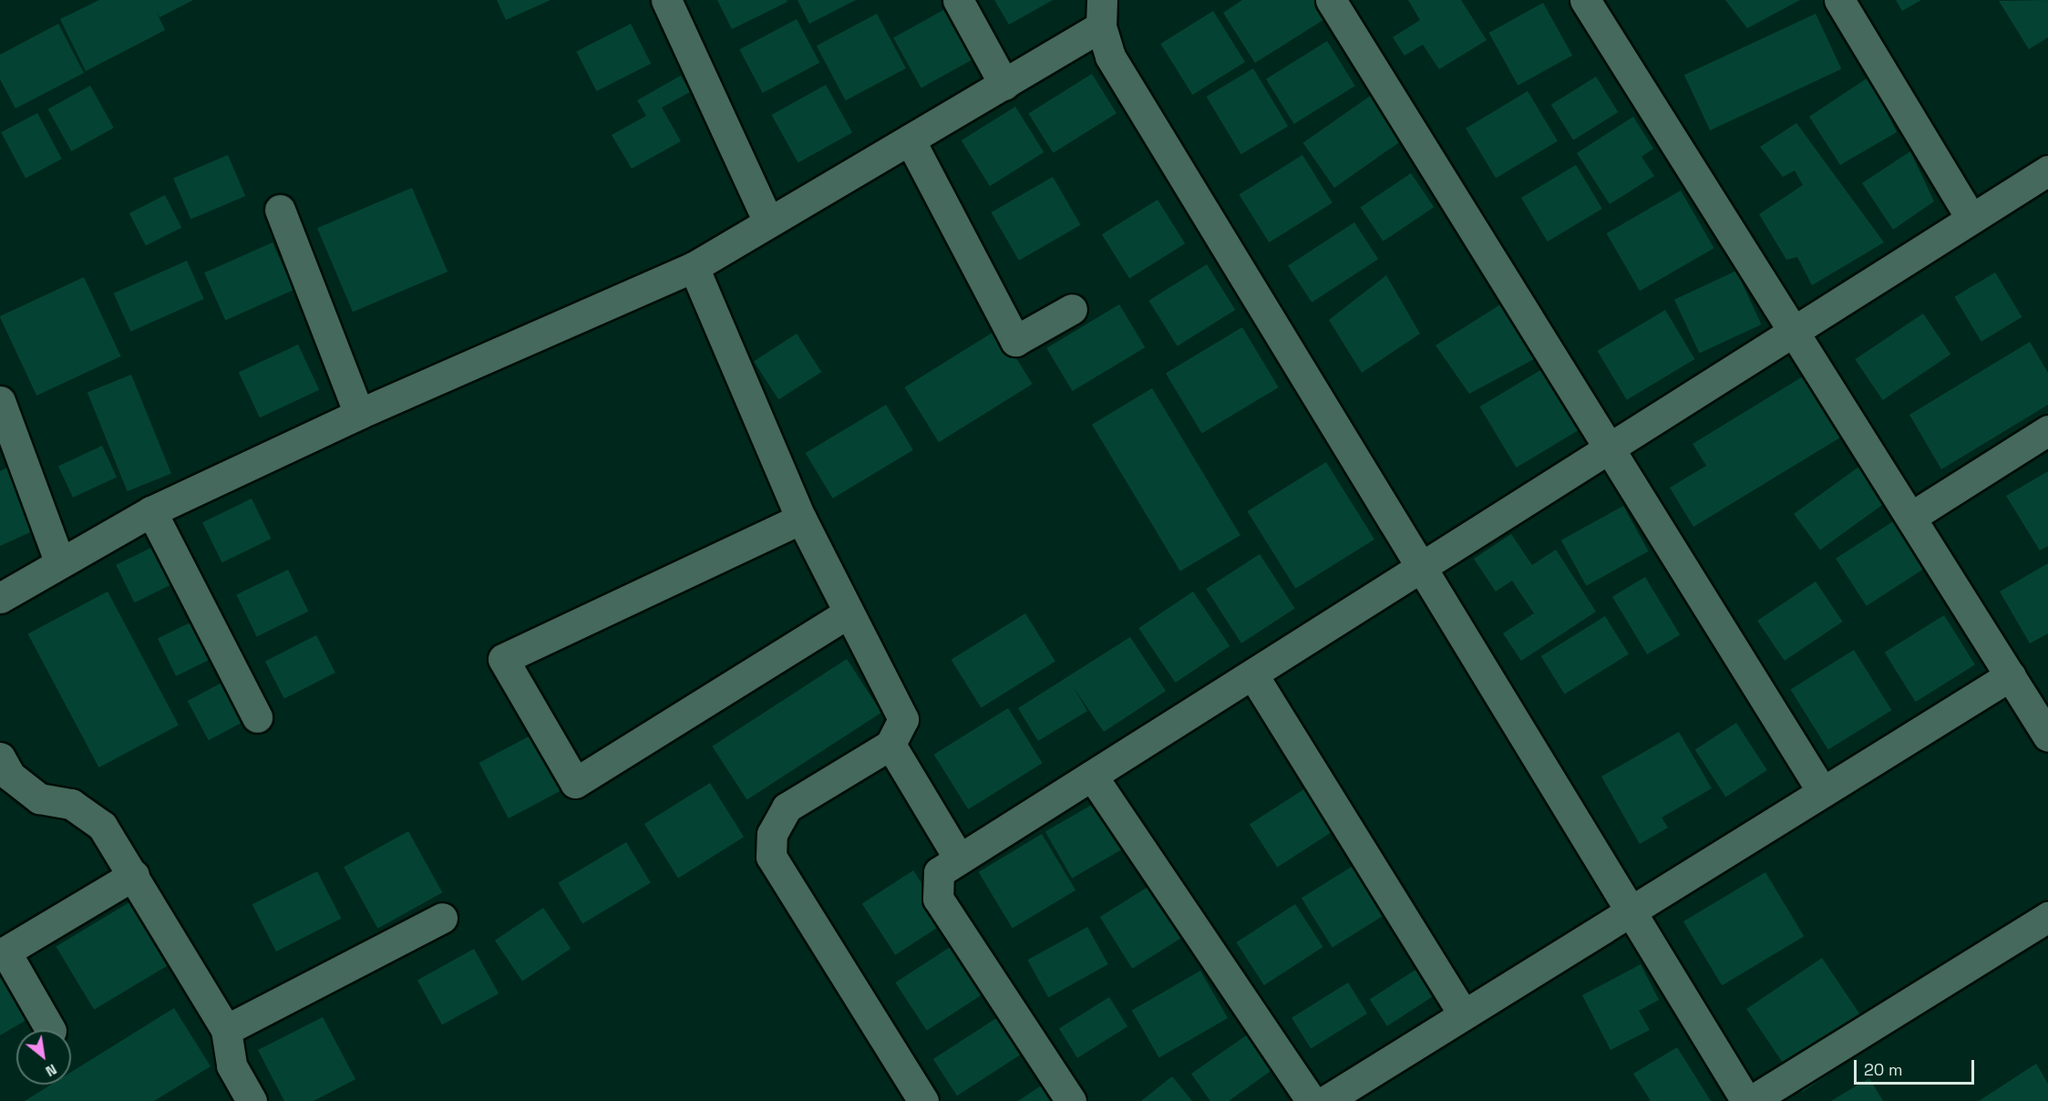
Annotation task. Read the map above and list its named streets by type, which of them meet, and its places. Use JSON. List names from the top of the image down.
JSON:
{
  "scale_bar": "20 m",
  "north": "bottom right"
}
